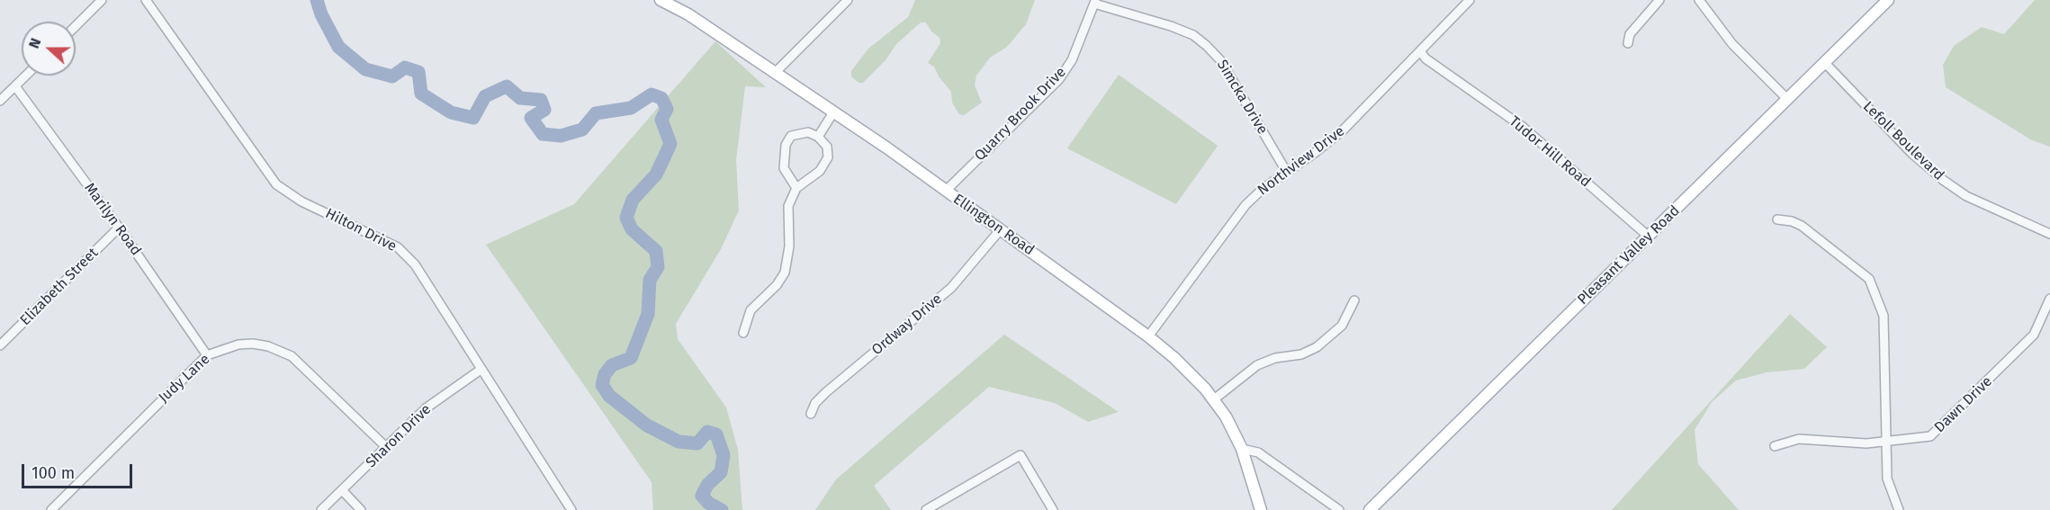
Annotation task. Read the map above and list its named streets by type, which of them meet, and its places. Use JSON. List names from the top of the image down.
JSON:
{
  "streets": {
    "main road": ["Ellington Road", "Pleasant Valley Road"],
    "street": [
      "Simcka Drive",
      "Quarry Brook Drive",
      "Lefoll Boulevard",
      "Tudor Hill Road",
      "Northview Drive",
      "Marilyn Road",
      "Hilton Drive",
      "Elizabeth Street",
      "Ordway Drive",
      "Judy Lane",
      "Dawn Drive",
      "Sharon Drive"
    ]
  },
  "crossings": [
    ["Simcka Drive", "Quarry Brook Drive"],
    ["Simcka Drive", "Northview Drive"],
    ["Quarry Brook Drive", "Ellington Road"],
    ["Lefoll Boulevard", "Pleasant Valley Road"],
    ["Tudor Hill Road", "Northview Drive"],
    ["Tudor Hill Road", "Pleasant Valley Road"],
    ["Northview Drive", "Ellington Road"],
    ["Marilyn Road", "Elizabeth Street"],
    ["Marilyn Road", "Judy Lane"],
    ["Ellington Road", "Ordway Drive"],
    ["Hilton Drive", "Sharon Drive"],
    ["Judy Lane", "Sharon Drive"]
  ],
  "scale_bar": "100 m",
  "north": "left"
}
